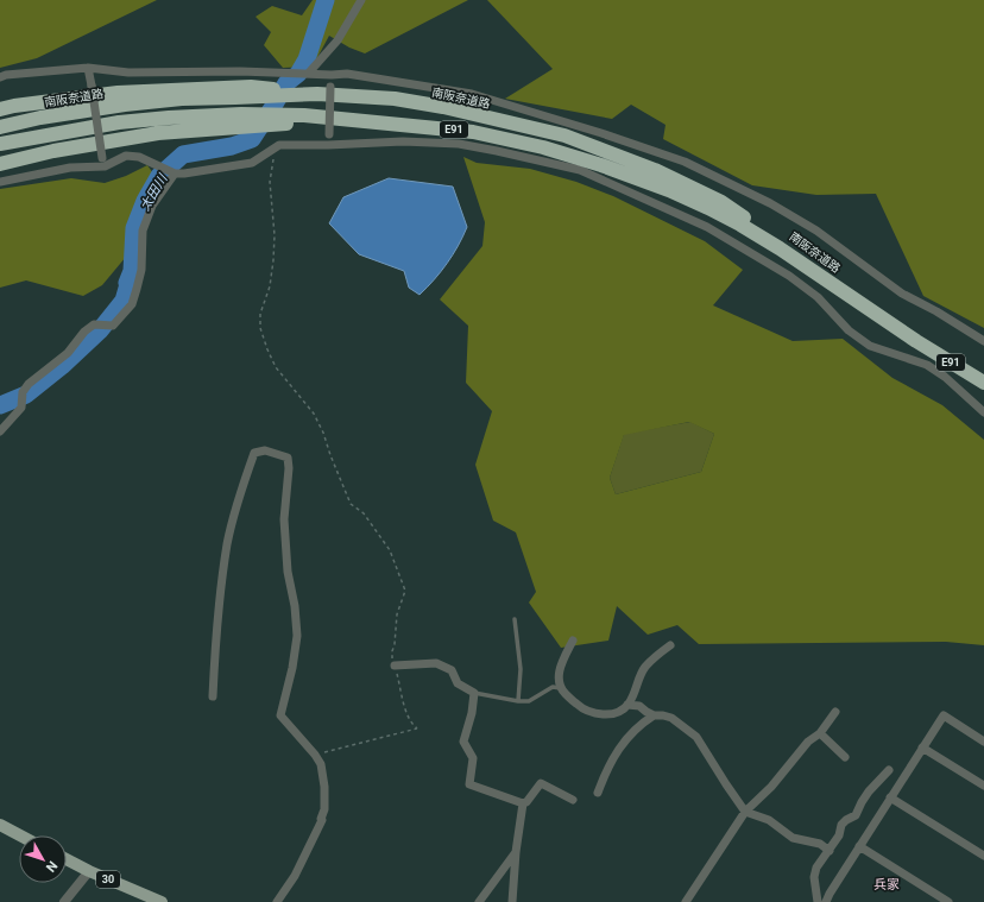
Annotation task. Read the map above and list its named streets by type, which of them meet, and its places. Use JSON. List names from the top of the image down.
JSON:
{
  "streets": {
    "highway": ["南阪奈道路", "E91"],
    "main road": ["30"]
  },
  "districts": ["兵家"],
  "water": ["太田川"],
  "north": "bottom right"
}
